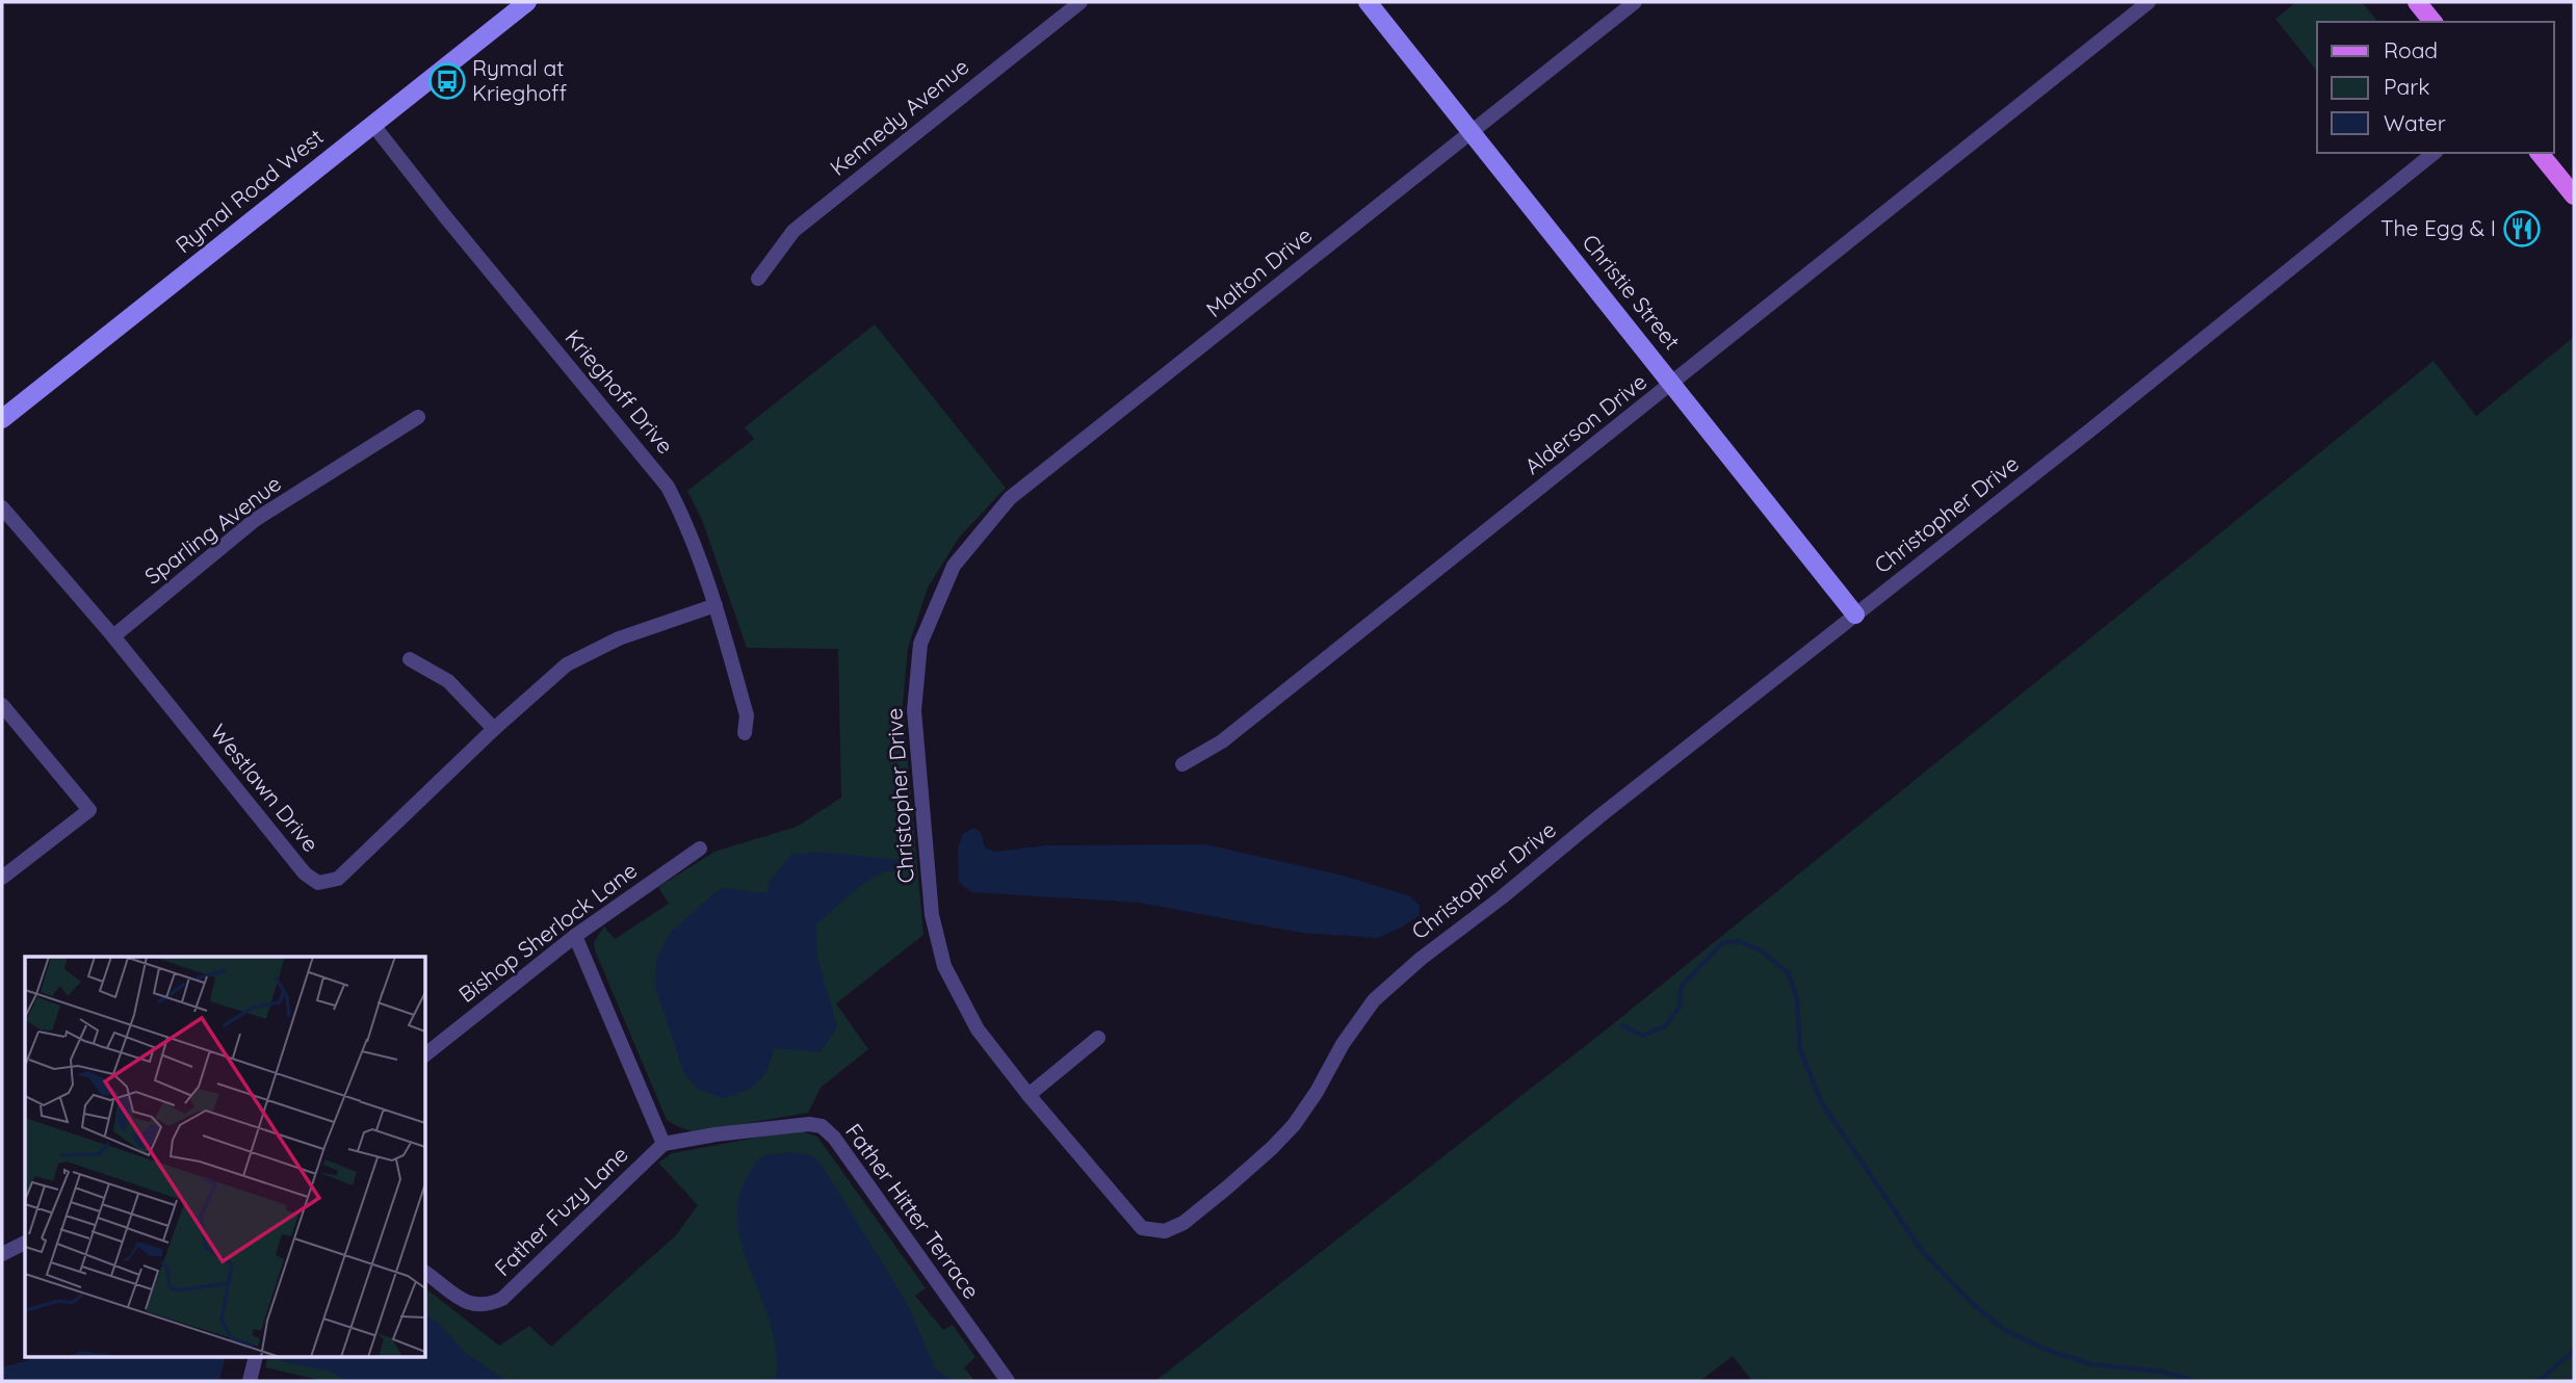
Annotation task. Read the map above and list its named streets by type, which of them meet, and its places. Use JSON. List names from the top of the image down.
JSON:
{
  "streets": {
    "street": [
      "Kennedy Avenue",
      "Rymal Road West",
      "Malton Drive",
      "Christie Street",
      "Krieghoff Drive",
      "Alderson Drive",
      "Christopher Drive",
      "Sparling Avenue",
      "Westlawn Drive",
      "Bishop Sherlock Lane",
      "Father Fuzy Lane",
      "Father Hitter Terrace"
    ]
  },
  "crossings": [
    ["Rymal Road West", "Krieghoff Drive"],
    ["Malton Drive", "Christie Street"],
    ["Malton Drive", "Christopher Drive"],
    ["Christie Street", "Alderson Drive"],
    ["Christie Street", "Christopher Drive"],
    ["Krieghoff Drive", "Westlawn Drive"],
    ["Sparling Avenue", "Westlawn Drive"],
    ["Father Fuzy Lane", "Father Hitter Terrace"]
  ],
  "places": {
    "bus stop": ["Rymal at Krieghoff"],
    "restaurant": ["The Egg & I"]
  },
  "legend": ["Road", "Park", "Water"]
}
